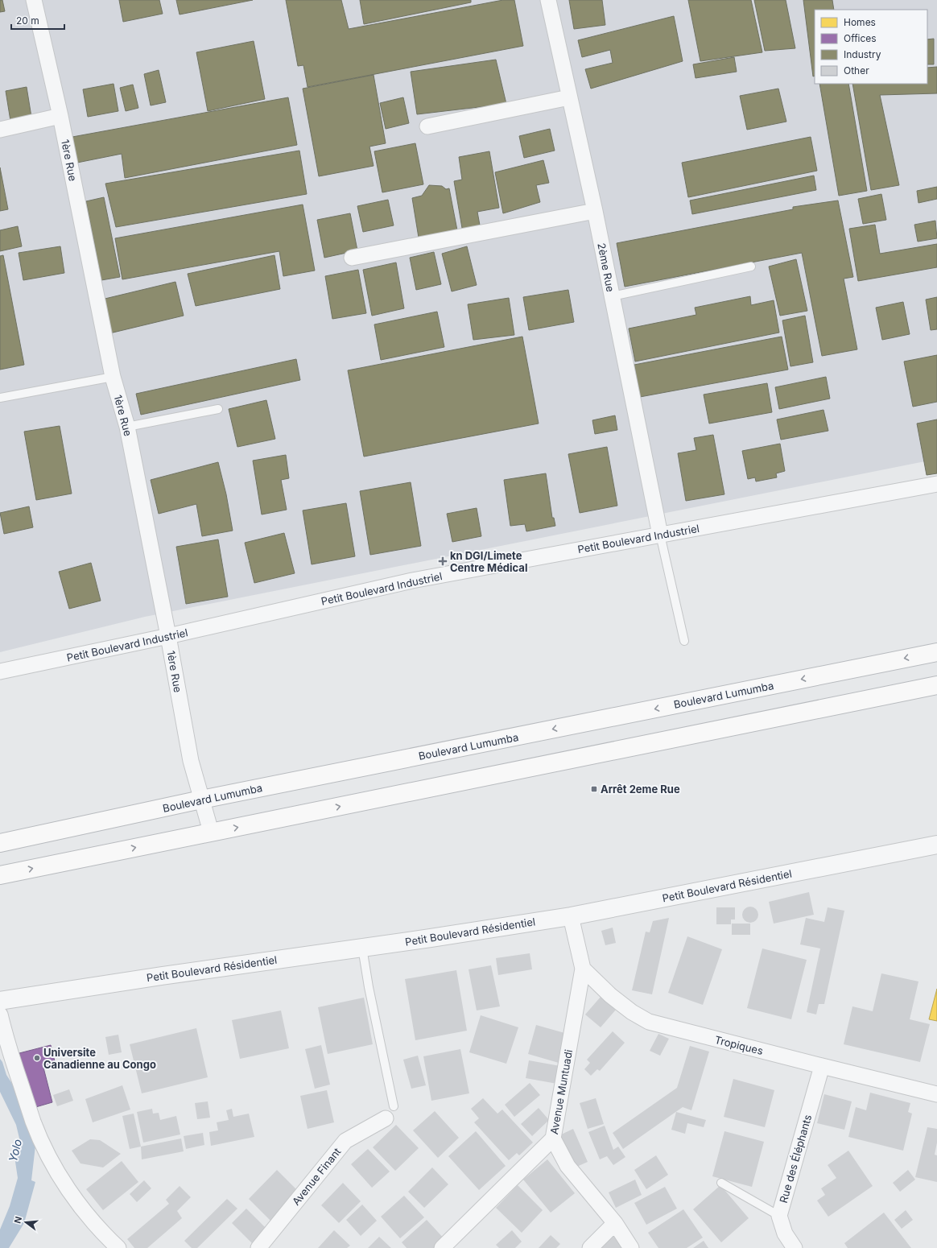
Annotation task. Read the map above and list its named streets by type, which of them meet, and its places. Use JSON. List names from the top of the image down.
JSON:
{
  "streets": {
    "highway": ["Boulevard Lumumba"],
    "street": [
      "1ère Rue",
      "2ème Rue",
      "Petit Boulevard Industriel",
      "Petit Boulevard Résidentiel",
      "Tropiques",
      "Avenue Muntuadi",
      "Rue des Éléphants",
      "Avenue Finant"
    ]
  },
  "crossings": [
    ["1ère Rue", "Petit Boulevard Industriel"],
    ["1ère Rue", "Boulevard Lumumba"],
    ["2ème Rue", "Petit Boulevard Industriel"],
    ["Tropiques", "Avenue Muntuadi"],
    ["Tropiques", "Rue des Éléphants"]
  ],
  "water": ["Yolo"],
  "places": {
    "health": ["kn DGI/Limete Centre Médical"],
    "transit": ["Arrêt 2eme Rue"],
    "other": ["Universite Canadienne au Congo"]
  },
  "legend": [
    "Homes",
    "Offices",
    "Industry",
    "Other"
  ],
  "scale_bar": "20 m",
  "north": "left"
}
